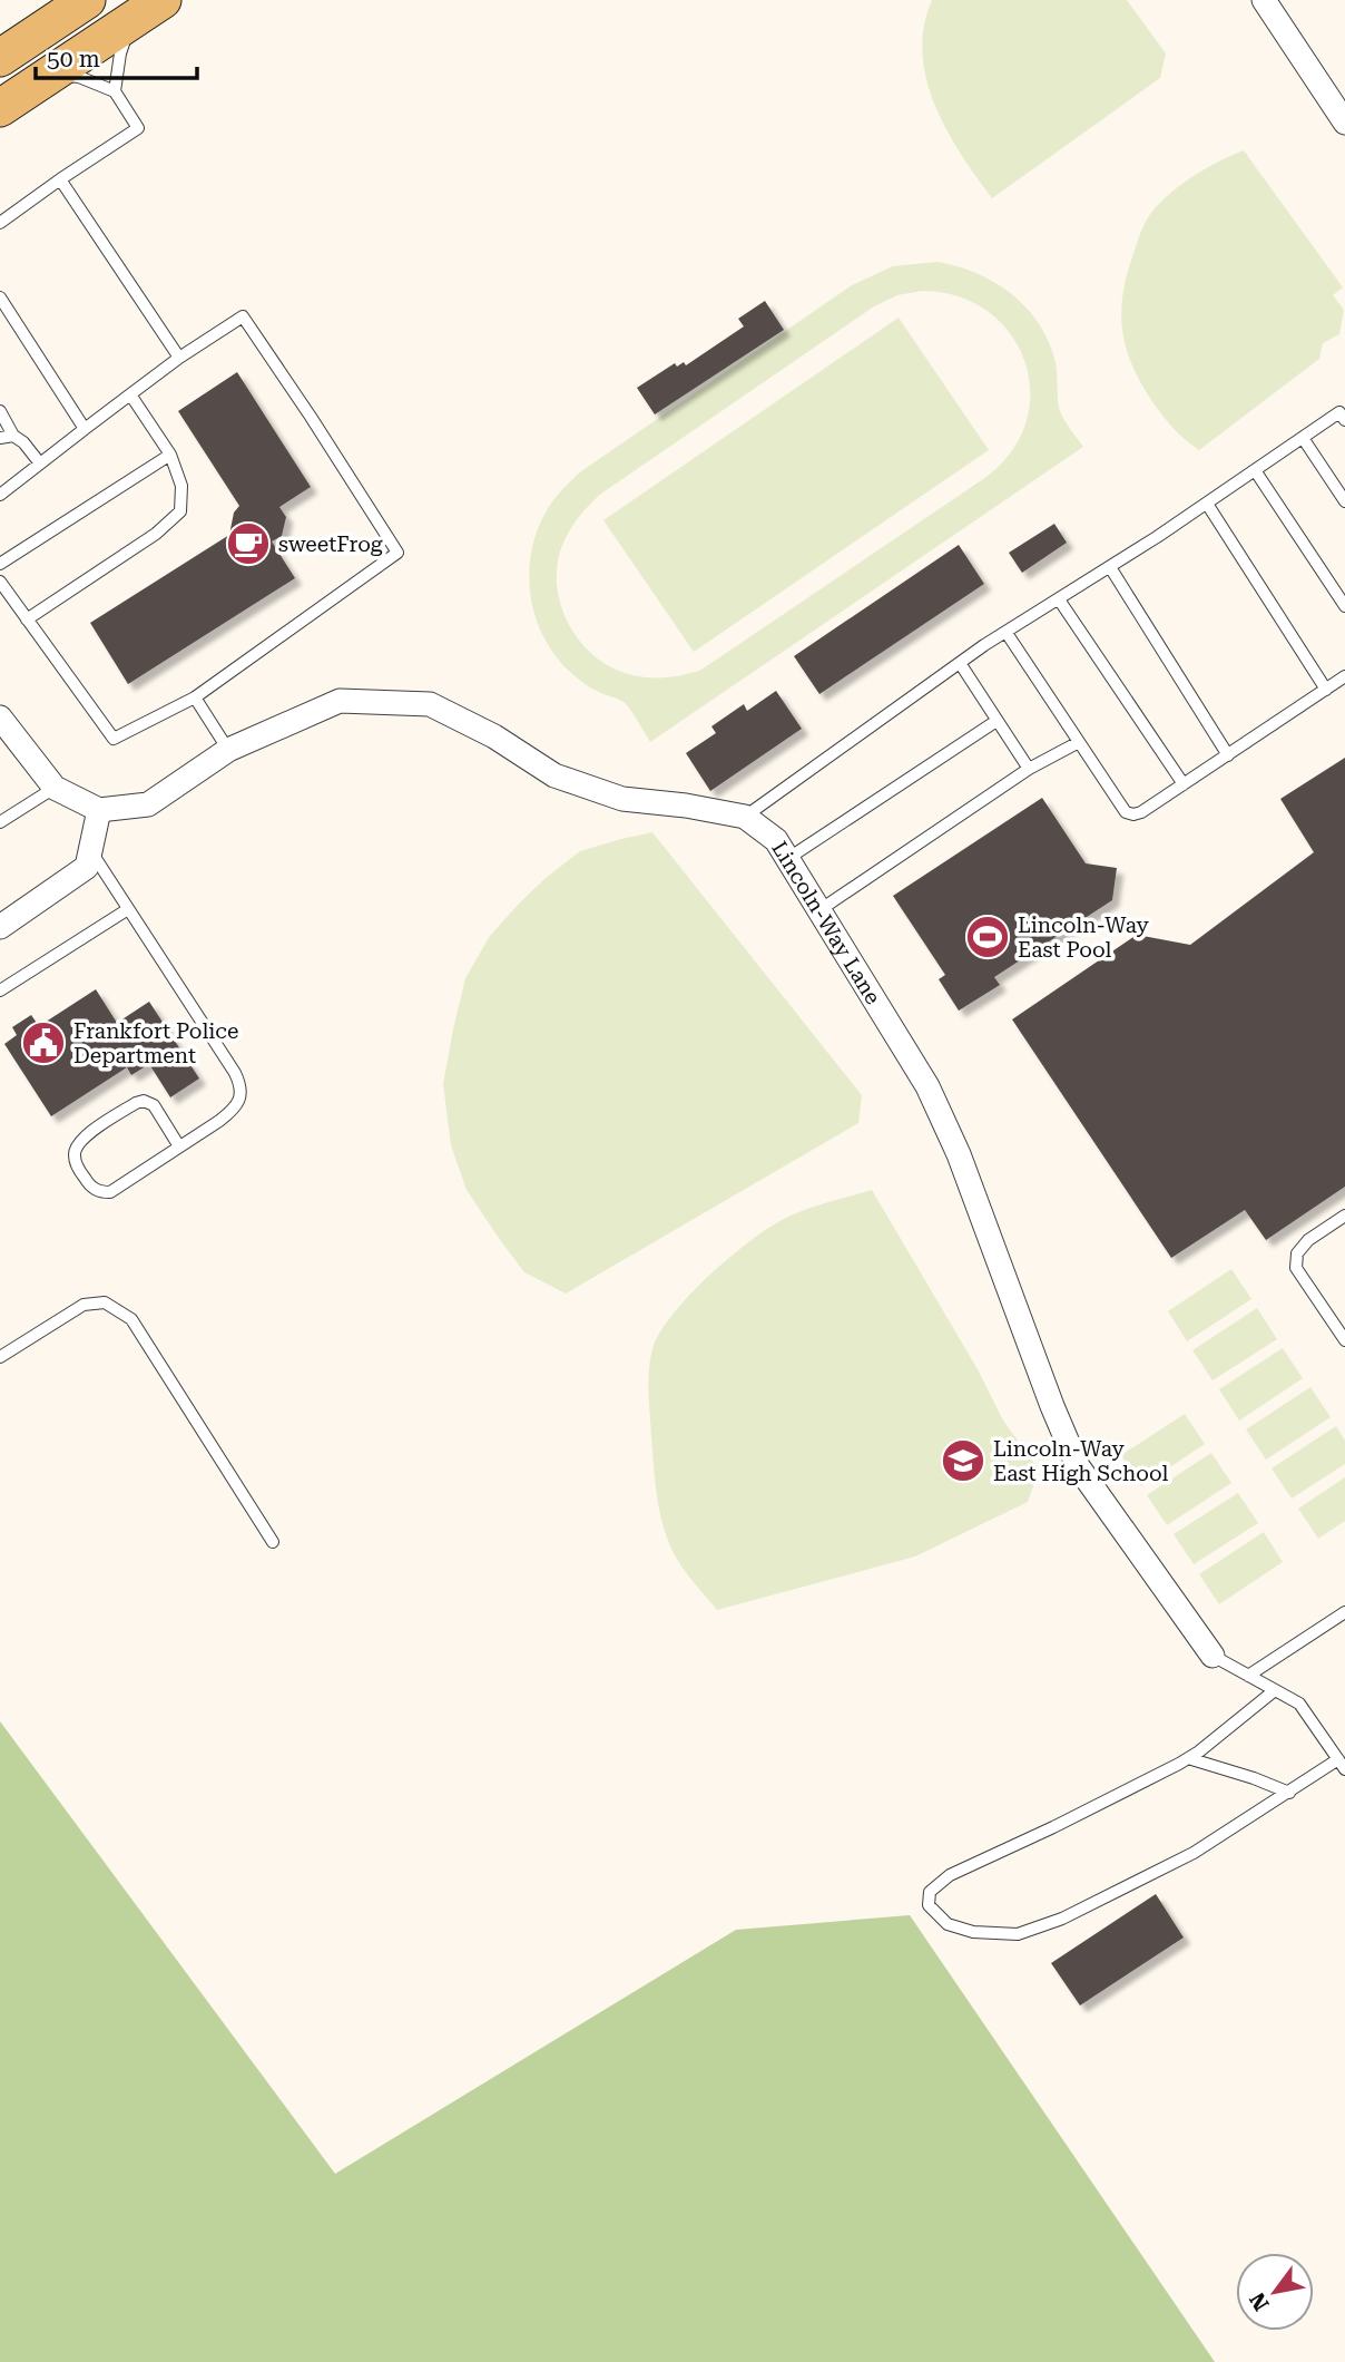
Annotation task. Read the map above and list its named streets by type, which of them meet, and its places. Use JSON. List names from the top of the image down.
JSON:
{
  "streets": {
    "street": ["Lincoln-Way Lane"]
  },
  "places": {
    "cafe": ["sweetFrog"],
    "sports": ["Lincoln-Way East Pool"],
    "public building": ["Frankfort Police Department"],
    "school or university": ["Lincoln-Way East High School"]
  },
  "scale_bar": "50 m",
  "north": "bottom left"
}
